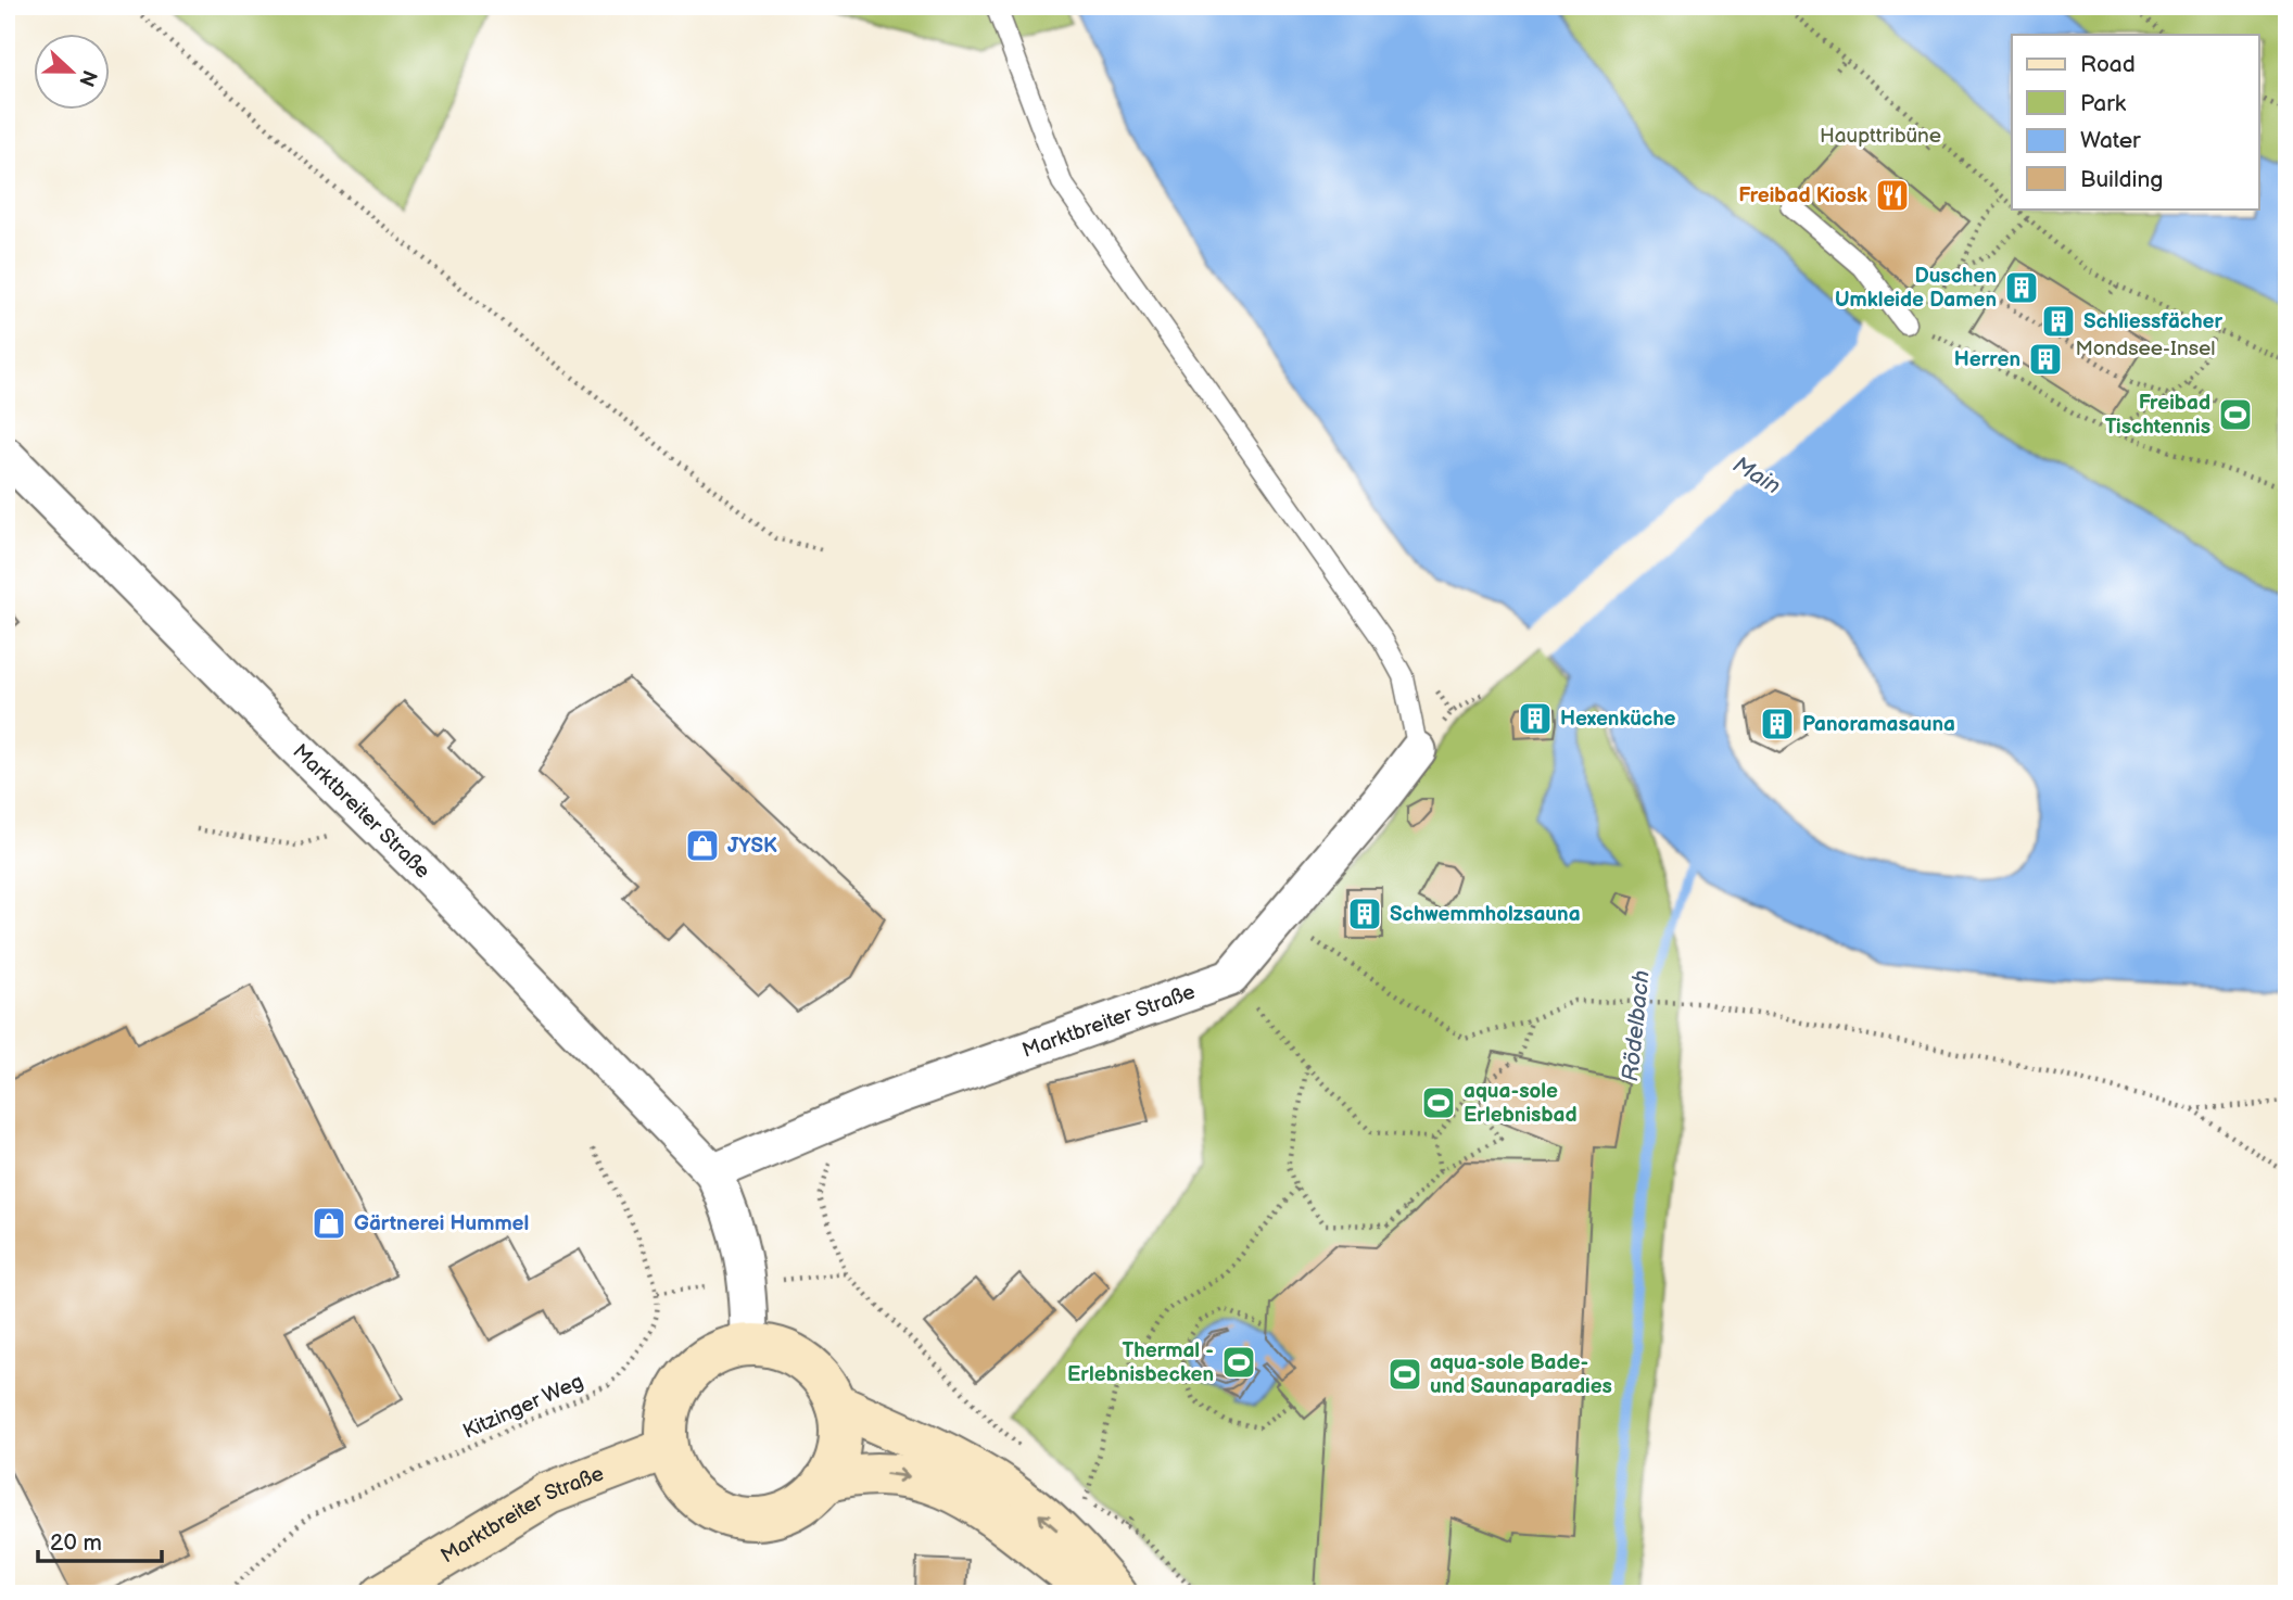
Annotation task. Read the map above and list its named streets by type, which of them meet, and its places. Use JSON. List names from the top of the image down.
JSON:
{
  "streets": {
    "main road": ["Marktbreiter Straße"],
    "path": ["Kitzinger Weg"]
  },
  "water": ["Main", "Rödelbach"],
  "parks": ["Haupttribüne", "Mondsee-Insel"],
  "places": {
    "restaurant": ["Freibad Kiosk"],
    "building": [
      "Duschen Umkleide Damen",
      "Schliessfächer",
      "Herren",
      "Hexenküche",
      "Panoramasauna",
      "Schwemmholzsauna"
    ],
    "sports": [
      "Freibad Tischtennis",
      "aqua-sole Erlebnisbad",
      "Thermal - Erlebnisbecken",
      "aqua-sole Bade- und Saunaparadies"
    ],
    "shop": ["JYSK", "Gärtnerei Hummel"]
  },
  "legend": [
    "Road",
    "Park",
    "Water",
    "Building"
  ],
  "scale_bar": "20 m",
  "north": "right"
}
